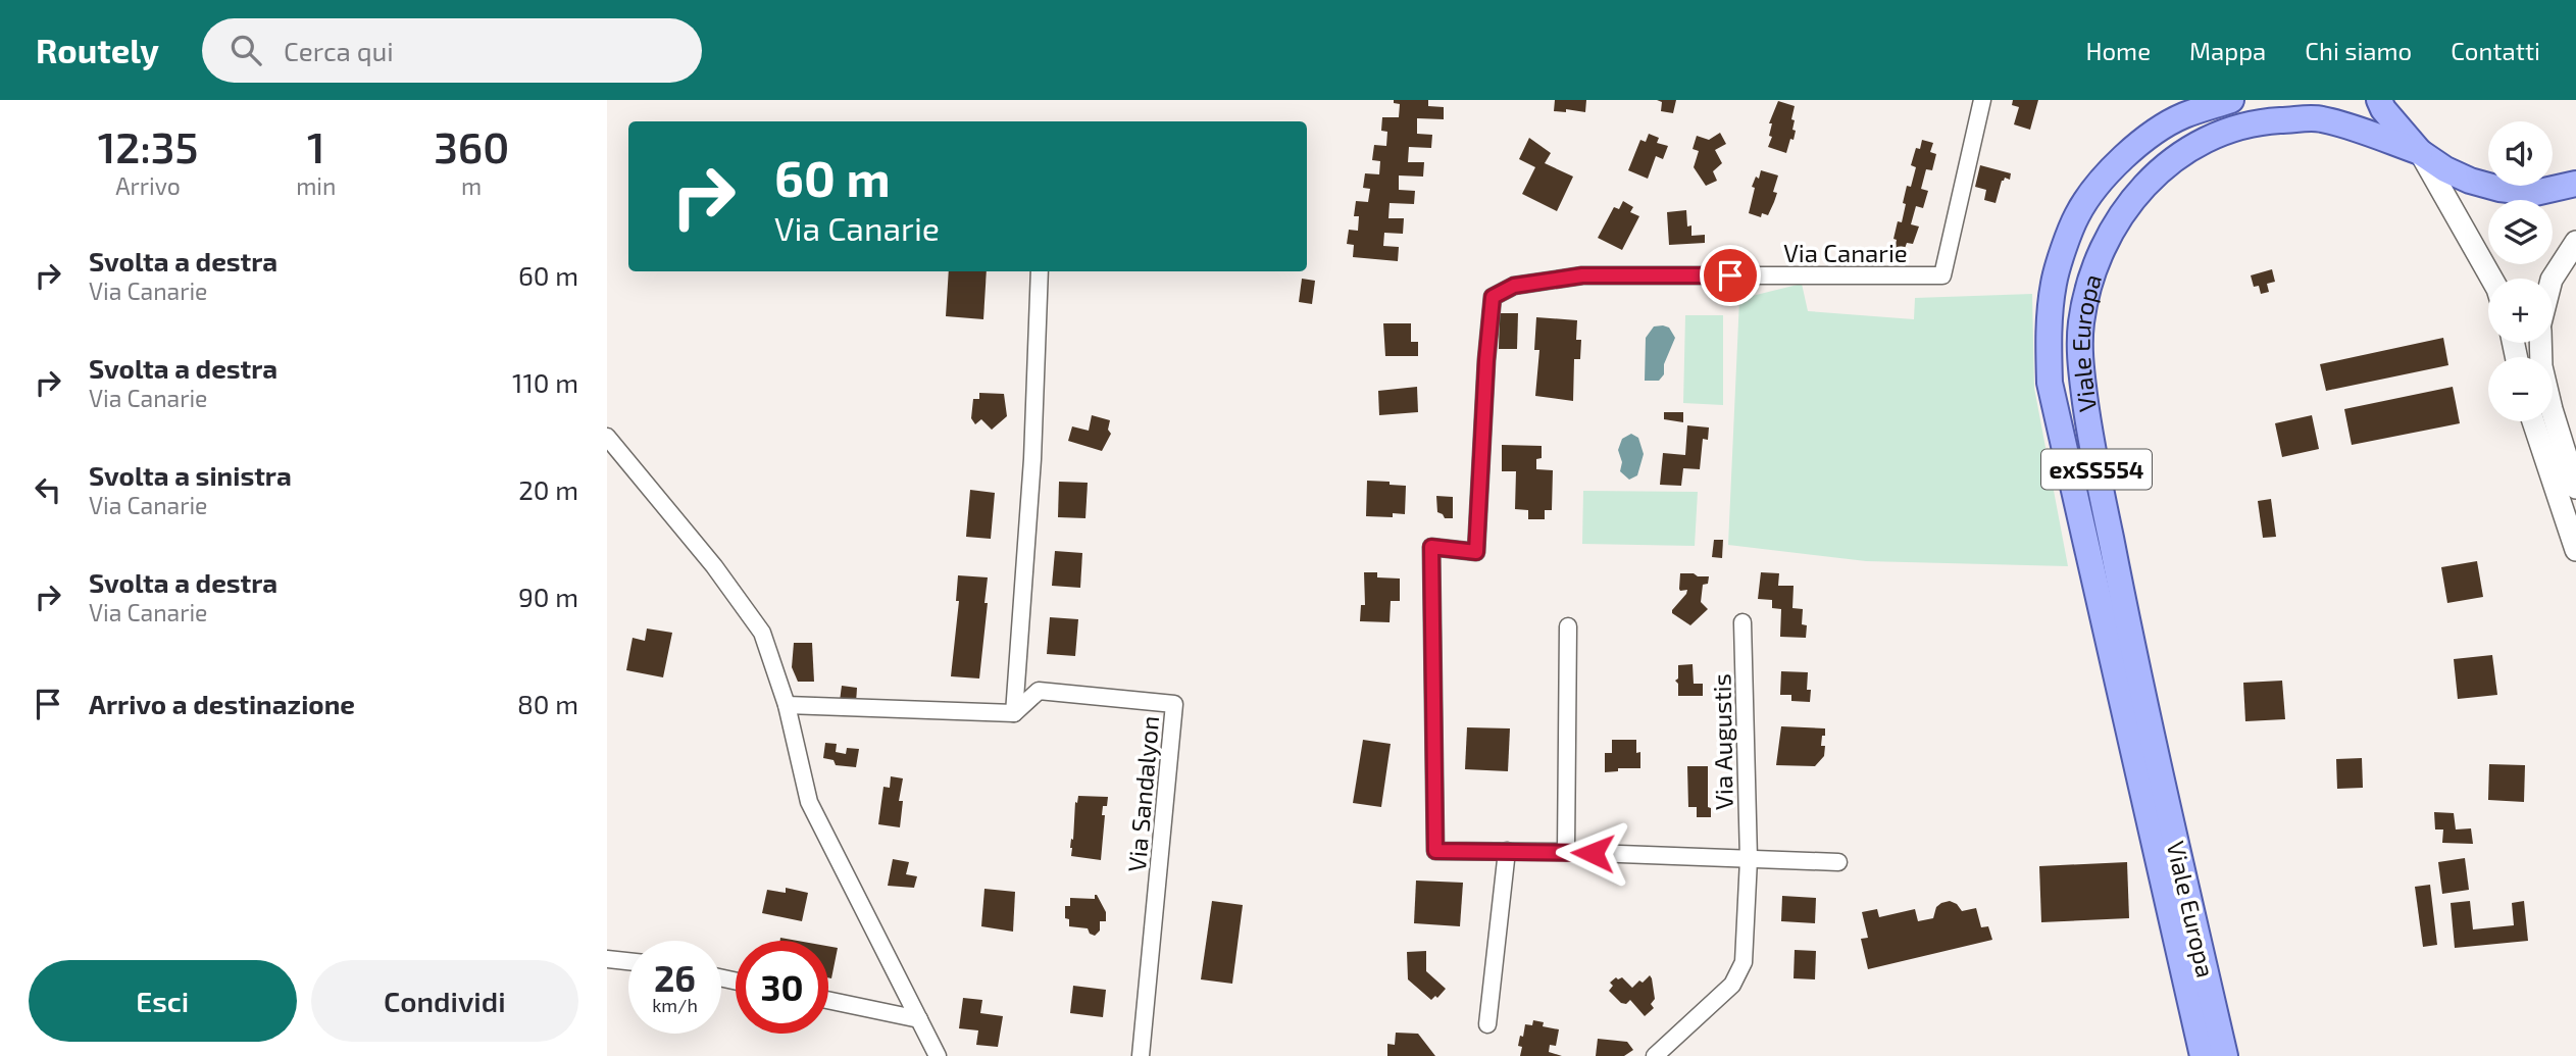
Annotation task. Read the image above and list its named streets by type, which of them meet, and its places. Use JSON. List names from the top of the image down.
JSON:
{
  "streets": {
    "main road": ["Viale Europa", "exSS554"],
    "street": ["Via Canarie", "Via Augustis", "Via Sandalyon"]
  },
  "crossings": [
    ["Viale Europa", "exSS554"]
  ],
  "page": {
    "header": "Routely",
    "search": "Cerca qui",
    "nav": [
      "Home",
      "Mappa",
      "Chi siamo",
      "Contatti"
    ],
    "eta": [
      "12:35",
      "Arrivo",
      "1",
      "min",
      "360",
      "m"
    ],
    "map_buttons": ["+", "−"],
    "turn": ["60 m", "Via Canarie"],
    "list": [
      {
        "name": "Svolta a destra",
        "note": "Via Canarie",
        "value": "60 m"
      },
      {
        "name": "Svolta a destra",
        "note": "Via Canarie",
        "value": "110 m"
      },
      {
        "name": "Svolta a sinistra",
        "note": "Via Canarie",
        "value": "20 m"
      },
      {
        "name": "Svolta a destra",
        "note": "Via Canarie",
        "value": "90 m"
      },
      {
        "name": "Arrivo a destinazione",
        "value": "80 m"
      }
    ],
    "speed": "26 km/h",
    "limit": "30",
    "buttons": ["Esci", "Condividi"]
  }
}
